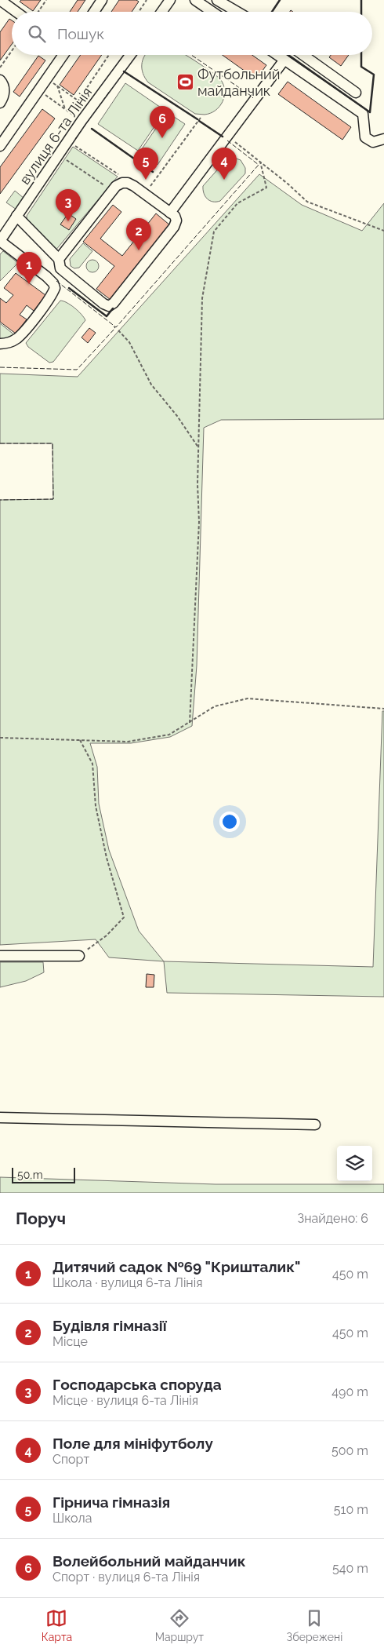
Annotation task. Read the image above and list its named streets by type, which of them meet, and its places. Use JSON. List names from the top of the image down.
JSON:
{
  "streets": {
    "street": ["вулиця 6-та Лінія"]
  },
  "places": {
    "sports": ["Футбольний майданчик"]
  },
  "scale_bar": "50 m",
  "page": {
    "search": "Пошук",
    "pins": [
      "6",
      "4",
      "5",
      "3",
      "2",
      "1"
    ],
    "scale": "50 m",
    "heading": ["Поруч", "Знайдено: 6"],
    "list": [
      {
        "mark": "1",
        "name": "Дитячий садок №69 \"Кришталик\"",
        "note": "Школа · вулиця 6-та Лінія",
        "value": "450 m"
      },
      {
        "mark": "2",
        "name": "Будівля гімназії",
        "note": "Місце",
        "value": "450 m"
      },
      {
        "mark": "3",
        "name": "Господарська споруда",
        "note": "Місце · вулиця 6-та Лінія",
        "value": "490 m"
      },
      {
        "mark": "4",
        "name": "Поле для мініфутболу",
        "note": "Спорт",
        "value": "500 m"
      },
      {
        "mark": "5",
        "name": "Гірнича гімназія",
        "note": "Школа",
        "value": "510 m"
      },
      {
        "mark": "6",
        "name": "Волейбольний майданчик",
        "note": "Спорт · вулиця 6-та Лінія",
        "value": "540 m"
      }
    ],
    "nav": ["Карта", "Маршрут", "Збережені"]
  }
}
